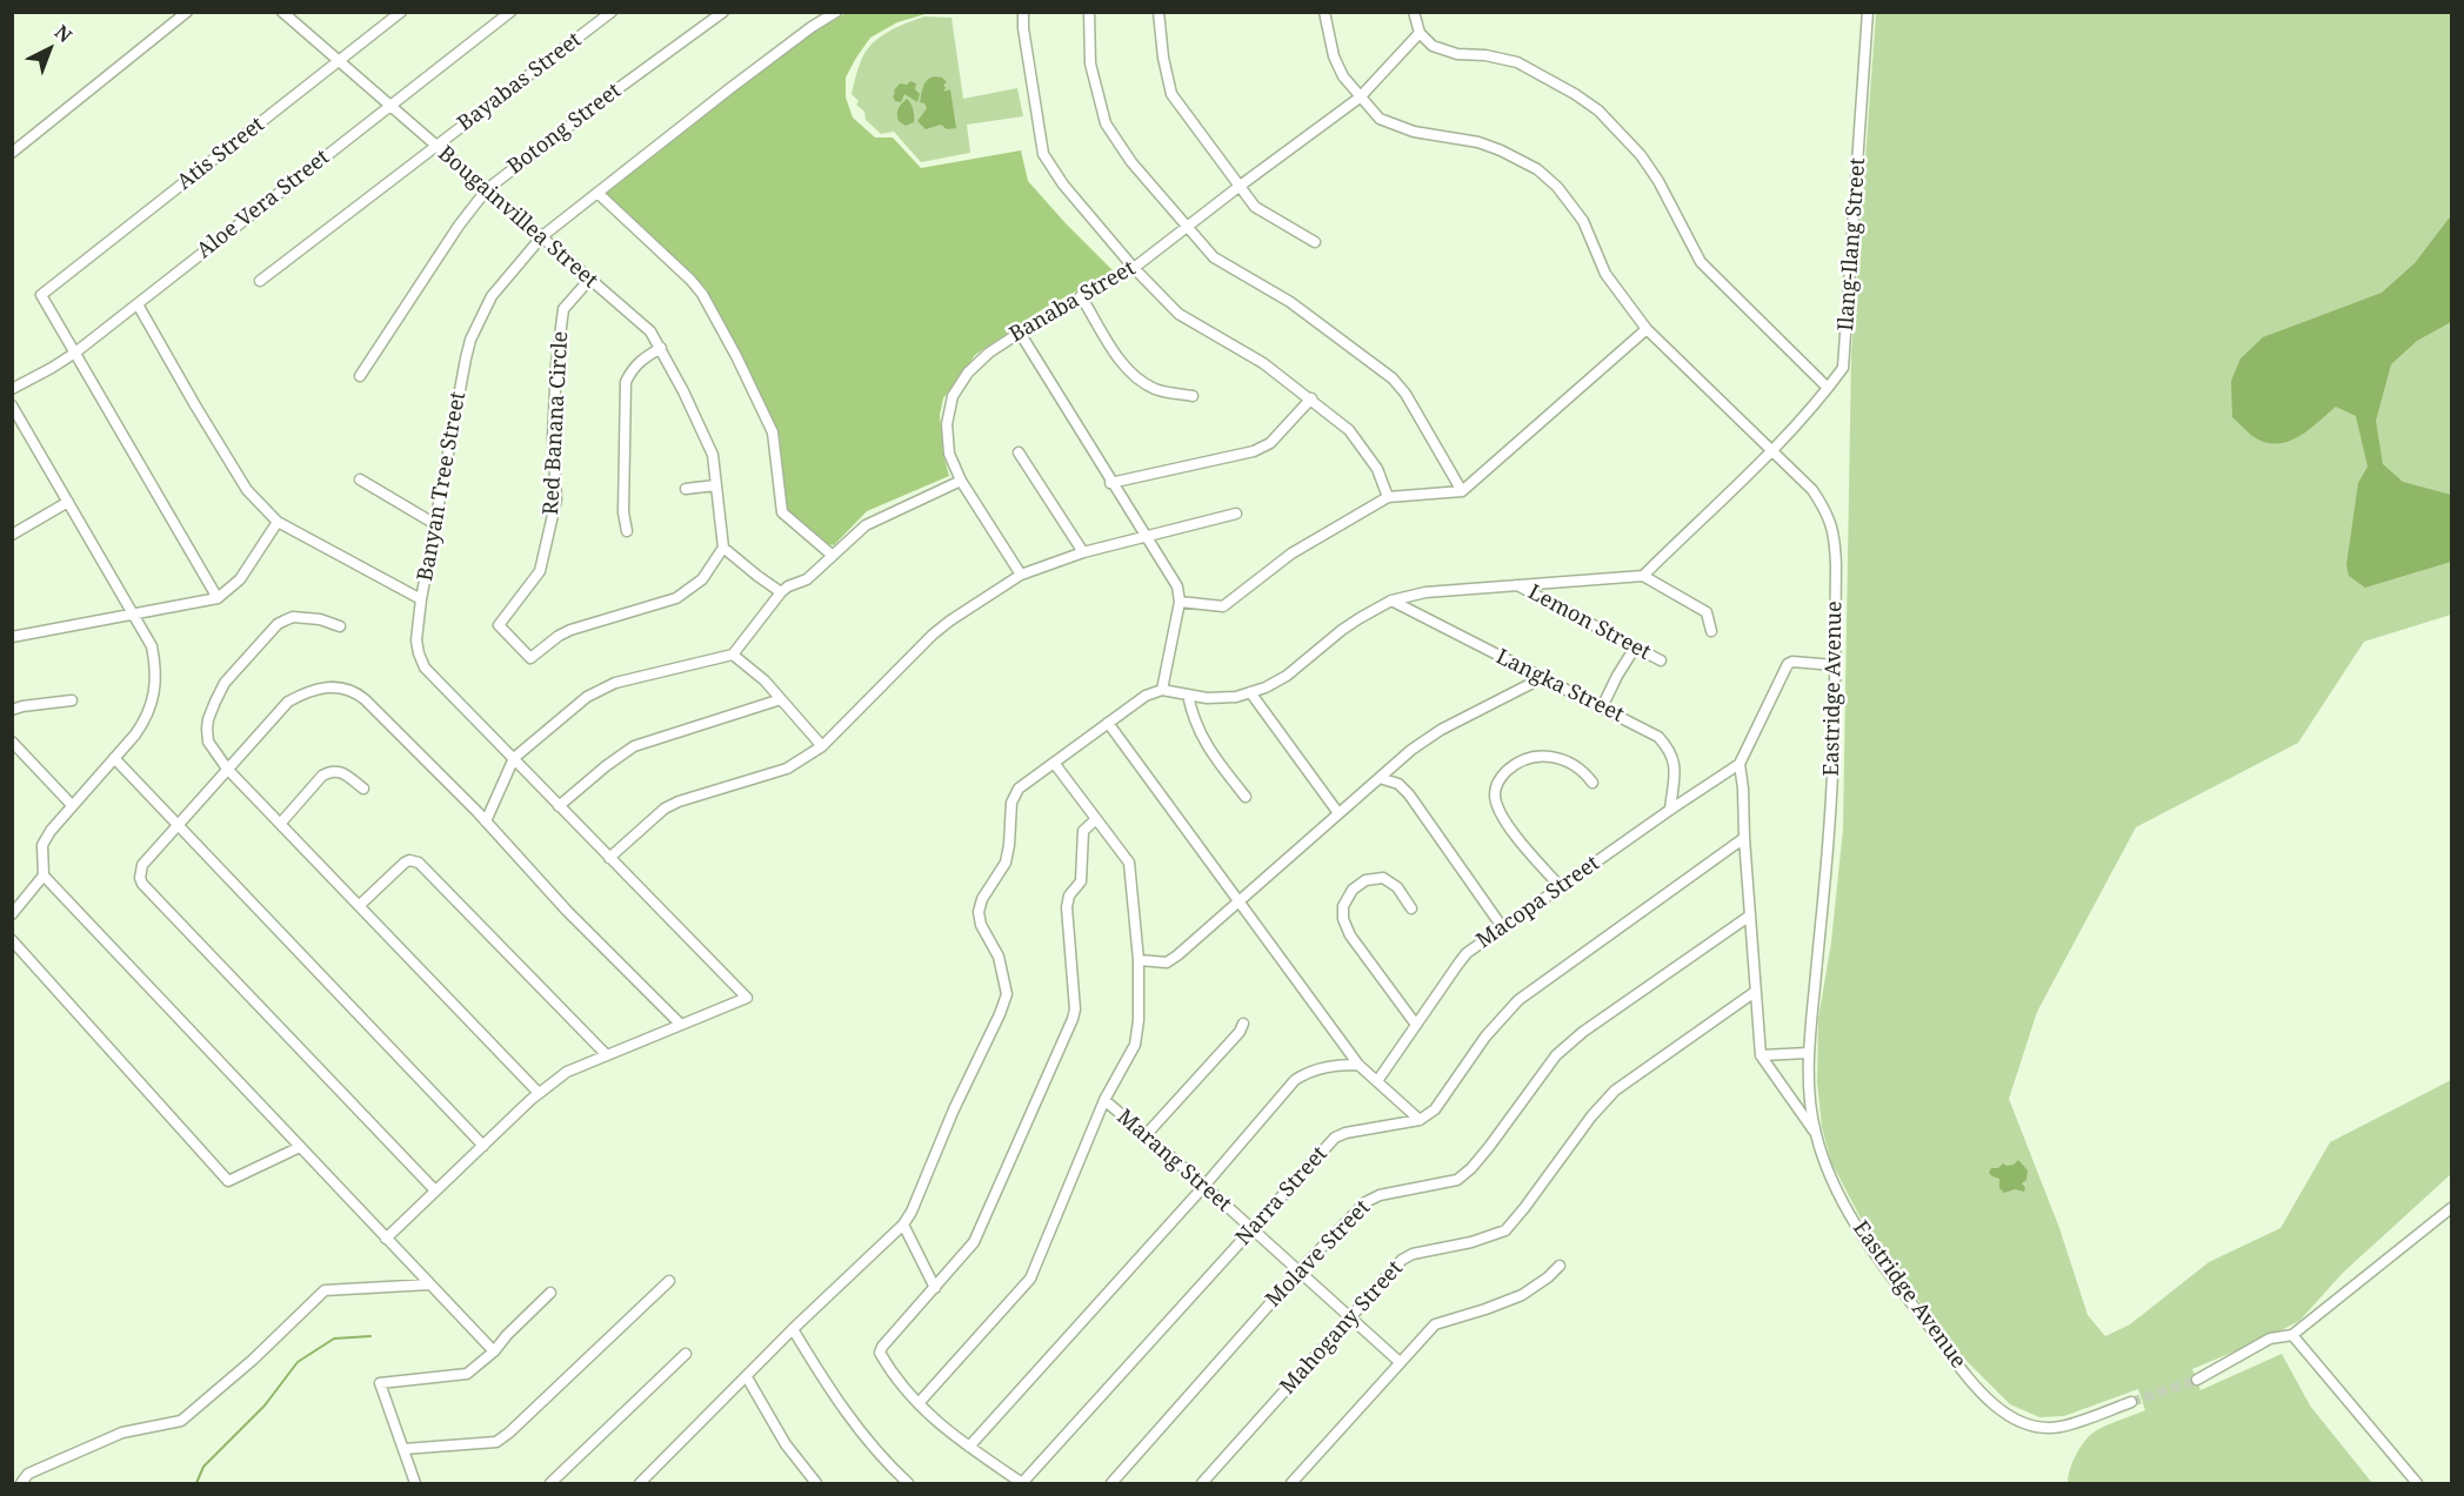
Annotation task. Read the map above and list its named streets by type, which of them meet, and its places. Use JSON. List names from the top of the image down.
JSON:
{
  "streets": {
    "street": [
      "Bayabas Street",
      "Botong Street",
      "Atis Street",
      "Aloe Vera Street",
      "Bougainvillea Street",
      "Ilang-Ilang Street",
      "Banaba Street",
      "Red Banana Circle",
      "Banyan Tree Street",
      "Lemon Street",
      "Langka Street",
      "Eastridge Avenue",
      "Macopa Street",
      "Marang Street",
      "Narra Street",
      "Molave Street",
      "Mahogany Street"
    ]
  },
  "crossings": [
    ["Bayabas Street", "Bougainvillea Street"],
    ["Botong Street", "Bougainvillea Street"],
    ["Atis Street", "Aloe Vera Street"],
    ["Atis Street", "Bougainvillea Street"],
    ["Aloe Vera Street", "Bougainvillea Street"],
    ["Bougainvillea Street", "Red Banana Circle"],
    ["Bougainvillea Street", "Banyan Tree Street"],
    ["Ilang-Ilang Street", "Eastridge Avenue"],
    ["Banaba Street", "Eastridge Avenue"],
    ["Langka Street", "Macopa Street"],
    ["Marang Street", "Narra Street"],
    ["Marang Street", "Molave Street"],
    ["Marang Street", "Mahogany Street"]
  ],
  "north": "top right"
}
